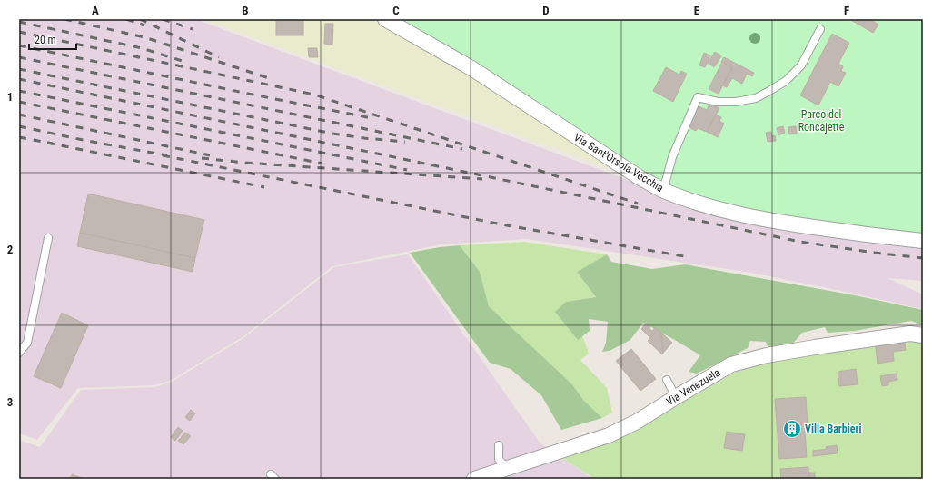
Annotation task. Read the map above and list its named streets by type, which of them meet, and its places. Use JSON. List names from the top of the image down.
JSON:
{
  "streets": {
    "street": ["Via Sant'Orsola Vecchia", "Via Venezuela"]
  },
  "parks": ["Parco del Roncajette"],
  "places": {
    "building": ["Villa Barbieri"]
  },
  "scale_bar": "20 m",
  "grid": {
    "columns": [
      "A",
      "B",
      "C",
      "D",
      "E",
      "F"
    ],
    "rows": ["1", "2", "3"]
  }
}
